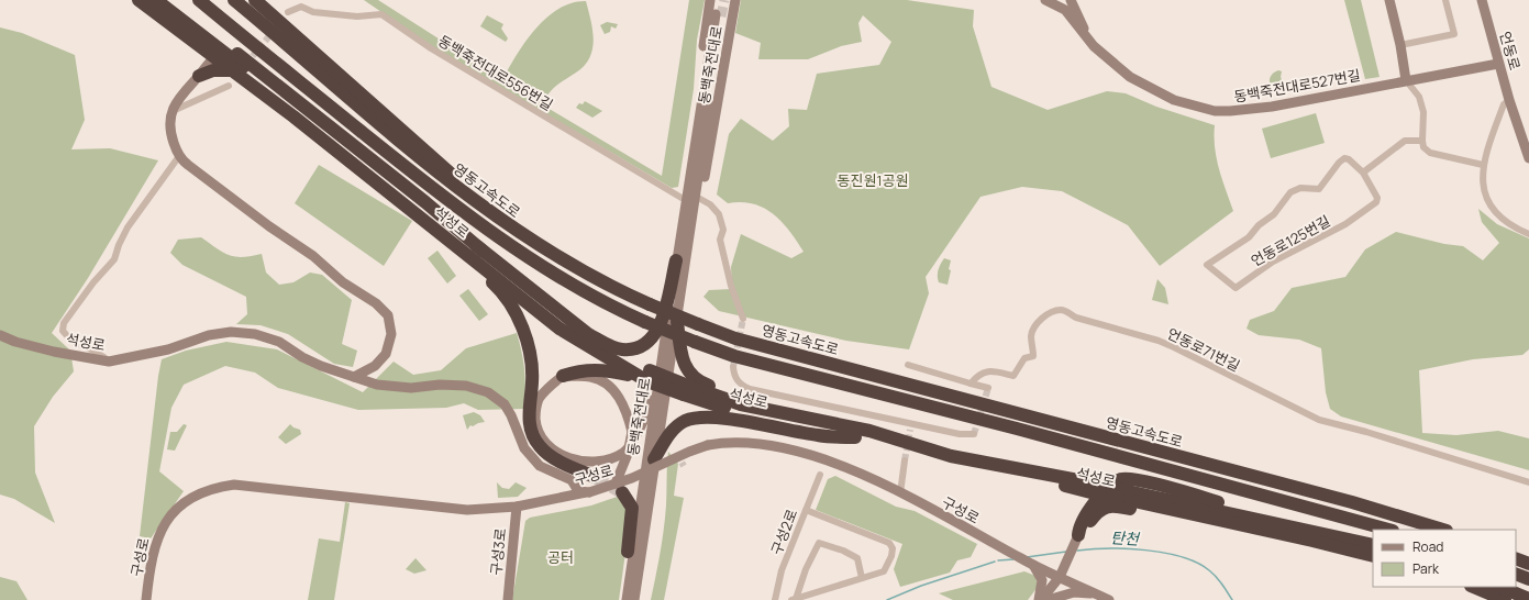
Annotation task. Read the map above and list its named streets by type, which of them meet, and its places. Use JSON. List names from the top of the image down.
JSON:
{
  "streets": {
    "highway": ["영동고속도로", "석성로"],
    "street": [
      "언동로",
      "동백죽전대로",
      "동백죽전대로556번길",
      "동백죽전대로527번길",
      "언동로125번길",
      "언동로71번길",
      "구성로",
      "구성2로",
      "구성3로"
    ]
  },
  "crossings": [
    ["언동로", "동백죽전대로527번길"],
    ["동백죽전대로", "동백죽전대로556번길"],
    ["석성로", "구성로"],
    ["구성로", "구성3로"]
  ],
  "water": ["탄천"],
  "parks": ["동진원1공원", "공터"],
  "legend": ["Road", "Park"]
}
